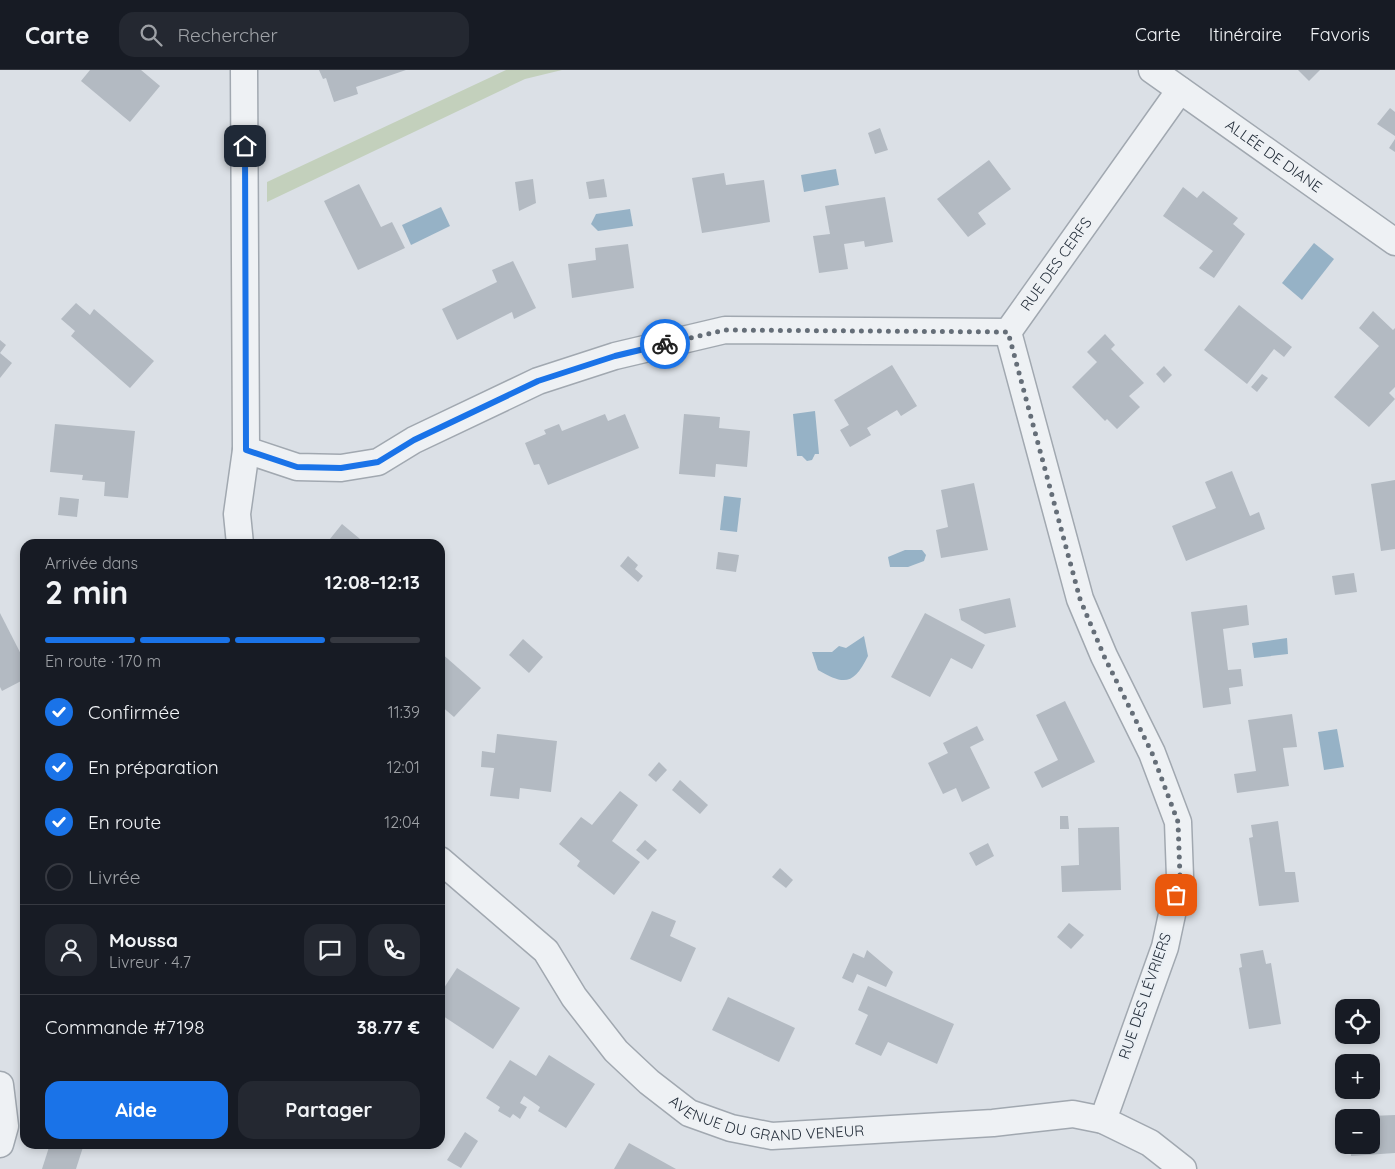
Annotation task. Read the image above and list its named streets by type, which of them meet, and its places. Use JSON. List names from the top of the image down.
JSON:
{
  "streets": {
    "street": [
      "ALLÉE DE DIANE",
      "RUE DES CERFS",
      "RUE DES LÉVRIERS",
      "AVENUE DU GRAND VENEUR"
    ]
  },
  "crossings": [
    ["ALLÉE DE DIANE", "RUE DES CERFS"],
    ["RUE DES CERFS", "RUE DES LÉVRIERS"],
    ["RUE DES LÉVRIERS", "AVENUE DU GRAND VENEUR"]
  ],
  "page": {
    "header": "Carte",
    "search": "Rechercher",
    "nav": ["Carte", "Itinéraire", "Favoris"],
    "heading": ["2 min", "Arrivée dans", "12:08–12:13"],
    "panel": [
      "Moussa",
      "Livreur · 4.7",
      "Commande #7198",
      "38.77 €"
    ],
    "bar": "En route · 170 m",
    "list": [
      ["Confirmée", "11:39"],
      ["En préparation", "12:01"],
      ["En route", "12:04"],
      "Livrée"
    ],
    "map_buttons": ["+", "−"],
    "buttons": ["Aide", "Partager"]
  }
}
